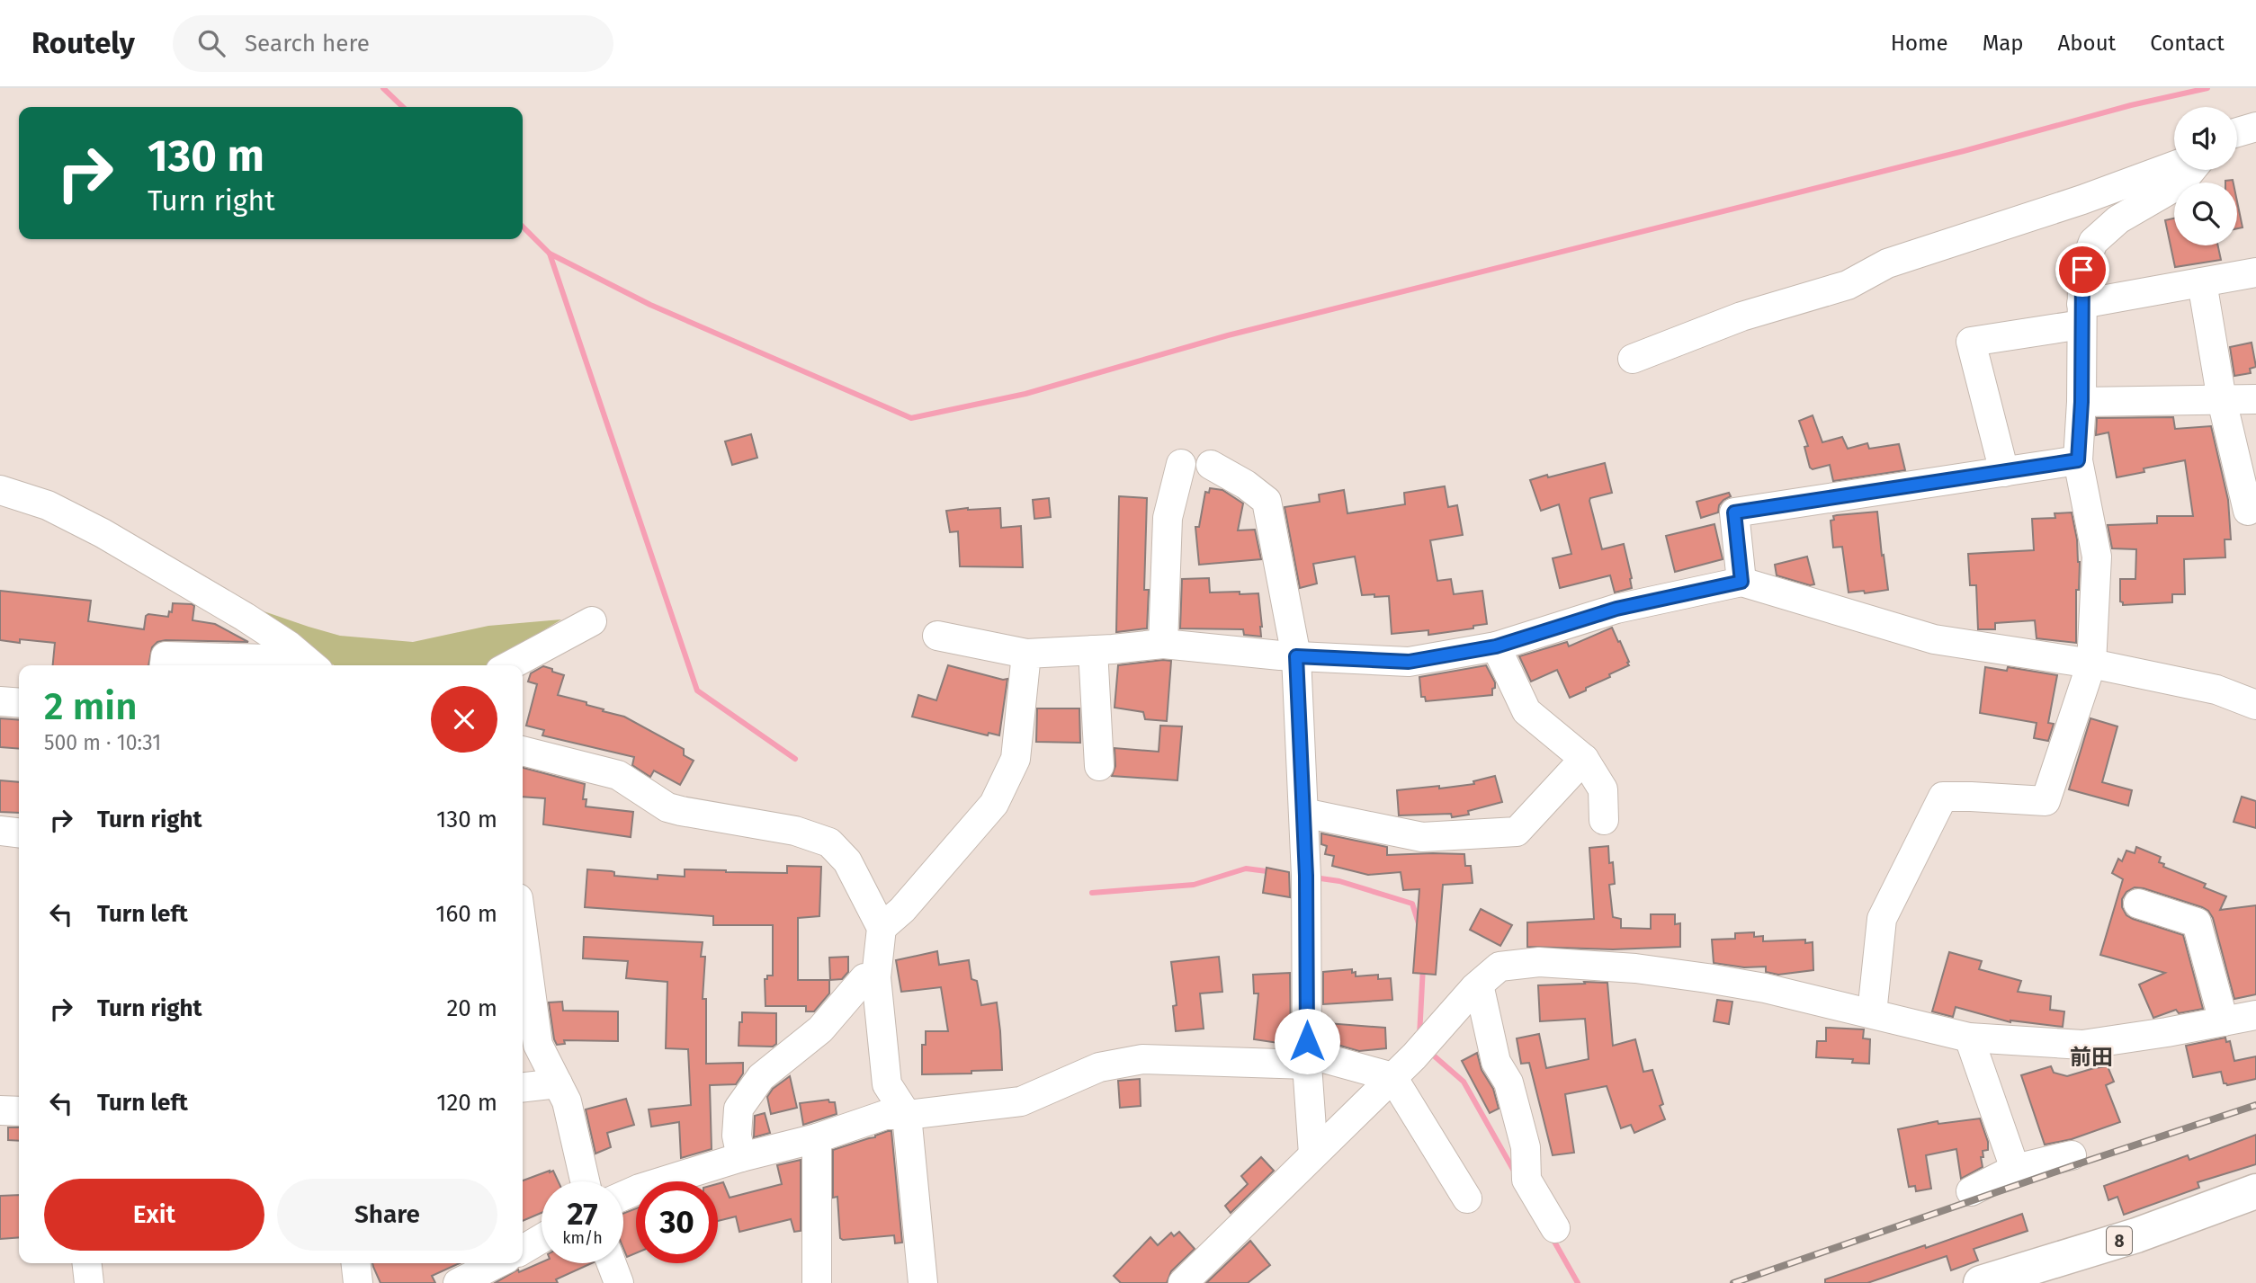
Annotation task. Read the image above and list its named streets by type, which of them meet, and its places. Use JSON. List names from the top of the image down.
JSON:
{
  "streets": {
    "main road": ["8"]
  },
  "districts": ["前田"],
  "page": {
    "header": "Routely",
    "search": "Search here",
    "nav": [
      "Home",
      "Map",
      "About",
      "Contact"
    ],
    "turn": ["130 m", "Turn right"],
    "heading": ["2 min", "500 m · 10:31"],
    "list": [
      {
        "name": "Turn right",
        "value": "130 m"
      },
      {
        "name": "Turn left",
        "value": "160 m"
      },
      {
        "name": "Turn right",
        "value": "20 m"
      },
      {
        "name": "Turn left",
        "value": "120 m"
      }
    ],
    "buttons": ["Exit", "Share"],
    "speed": "27 km/h",
    "limit": "30"
  }
}
